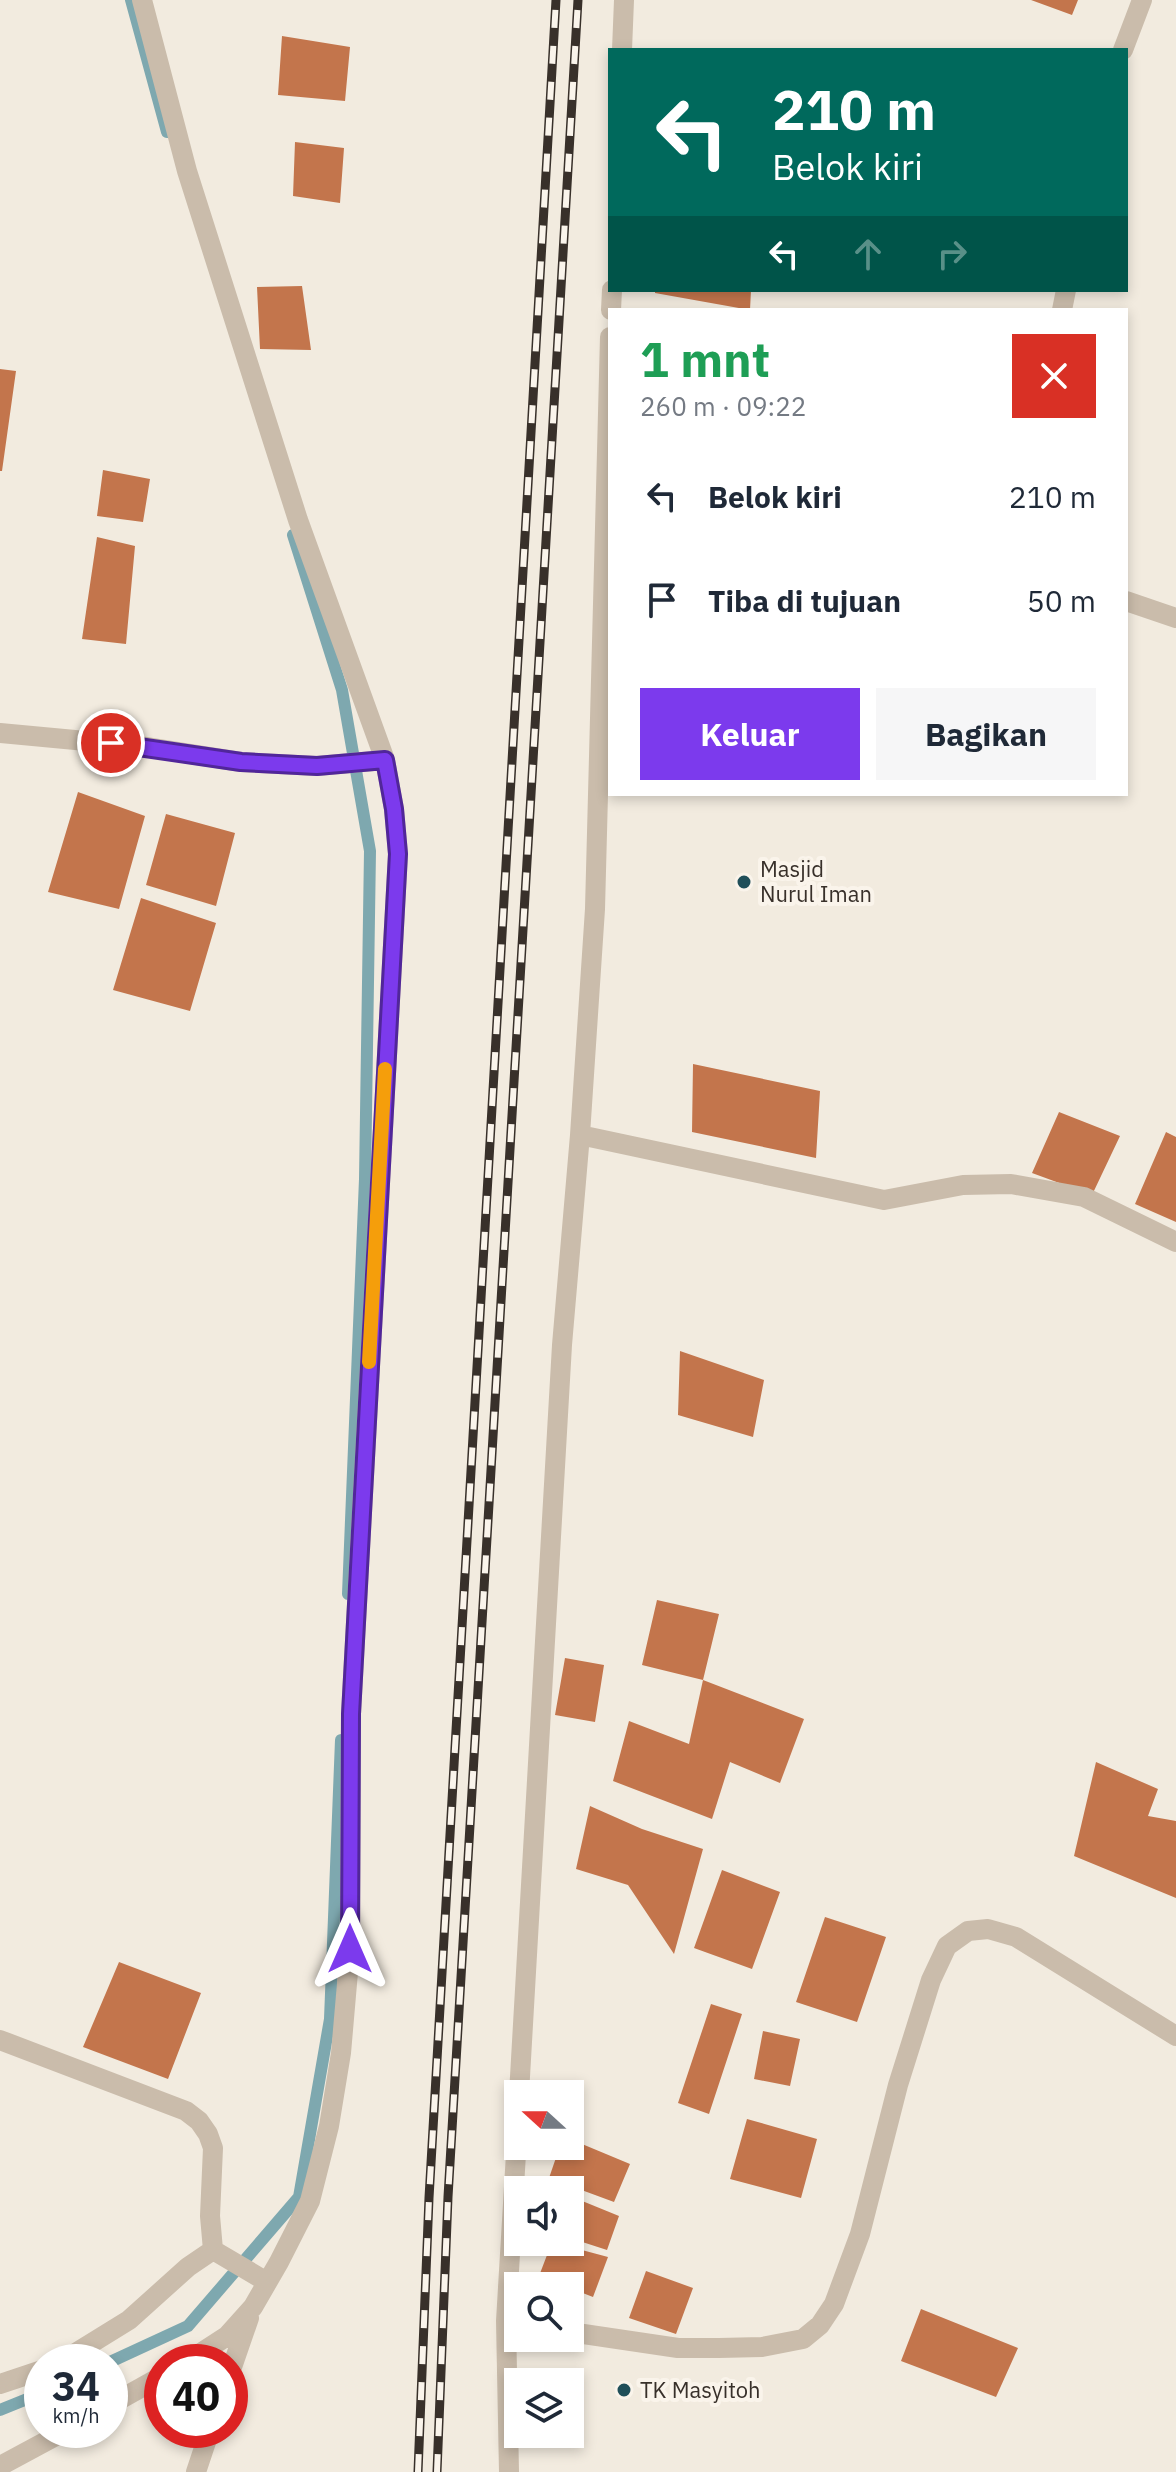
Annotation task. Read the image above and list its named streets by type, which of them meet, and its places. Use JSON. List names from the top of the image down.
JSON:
{
  "places": ["Masjid Nurul Iman", "TK Masyitoh"],
  "north": "left",
  "page": {
    "turn": ["210 m", "Belok kiri"],
    "heading": ["1 mnt", "260 m · 09:22"],
    "list": [
      {
        "name": "Belok kiri",
        "value": "210 m"
      },
      {
        "name": "Tiba di tujuan",
        "value": "50 m"
      }
    ],
    "buttons": ["Keluar", "Bagikan"],
    "speed": "34 km/h",
    "limit": "40"
  }
}
